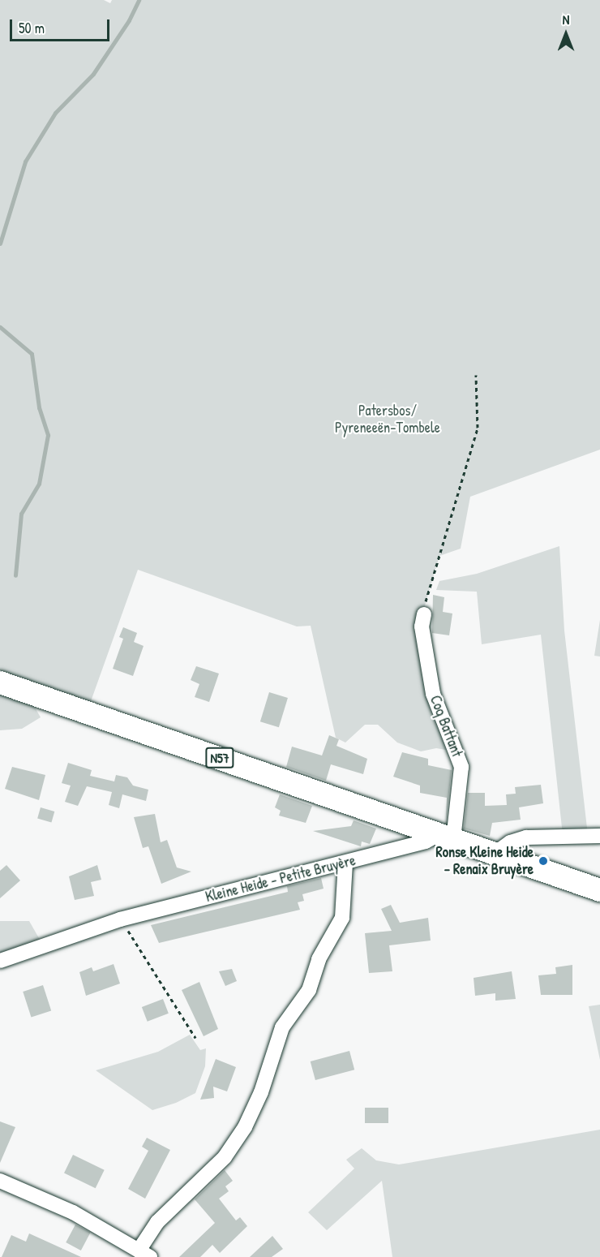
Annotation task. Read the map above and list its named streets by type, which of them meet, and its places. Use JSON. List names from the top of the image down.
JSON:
{
  "streets": {
    "main road": ["N57"],
    "street": ["Coq Battant", "Kleine Heide - Petite Bruyère"]
  },
  "crossings": [
    ["Coq Battant", "N57"],
    ["Coq Battant", "Kleine Heide - Petite Bruyère"],
    ["N57", "Kleine Heide - Petite Bruyère"]
  ],
  "parks": ["Patersbos/ Pyreneeën-Tombele"],
  "places": ["Ronse Kleine Heide - Renaix Bruyère"],
  "scale_bar": "50 m",
  "north": "top"
}
